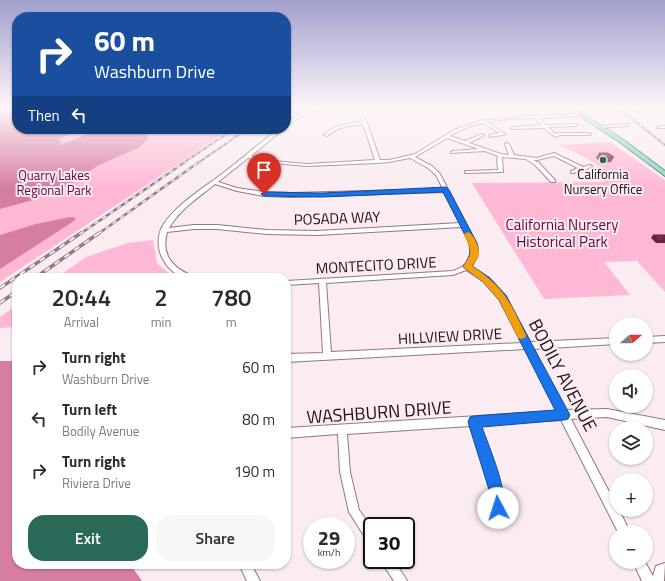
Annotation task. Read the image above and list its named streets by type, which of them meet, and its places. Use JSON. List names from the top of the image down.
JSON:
{
  "streets": {
    "street": [
      "POSADA WAY",
      "MONTECITO DRIVE",
      "HILLVIEW DRIVE",
      "BODILY AVENUE",
      "WASHBURN DRIVE"
    ]
  },
  "crossings": [
    ["MONTECITO DRIVE", "BODILY AVENUE"],
    ["HILLVIEW DRIVE", "BODILY AVENUE"],
    ["BODILY AVENUE", "WASHBURN DRIVE"]
  ],
  "parks": ["Quarry Lakes Regional Park", "California Nursery Historical Park"],
  "places": ["California Nursery Office"],
  "north": "right",
  "page": {
    "turn": ["60 m", "Washburn Drive"],
    "then": "Then",
    "eta": [
      "20:44",
      "Arrival",
      "2",
      "min",
      "780",
      "m"
    ],
    "map_buttons": ["+", "−"],
    "list": [
      {
        "name": "Turn right",
        "note": "Washburn Drive",
        "value": "60 m"
      },
      {
        "name": "Turn left",
        "note": "Bodily Avenue",
        "value": "80 m"
      },
      {
        "name": "Turn right",
        "note": "Riviera Drive",
        "value": "190 m"
      }
    ],
    "buttons": ["Exit", "Share"],
    "speed": "29 km/h",
    "limit": "30"
  }
}
